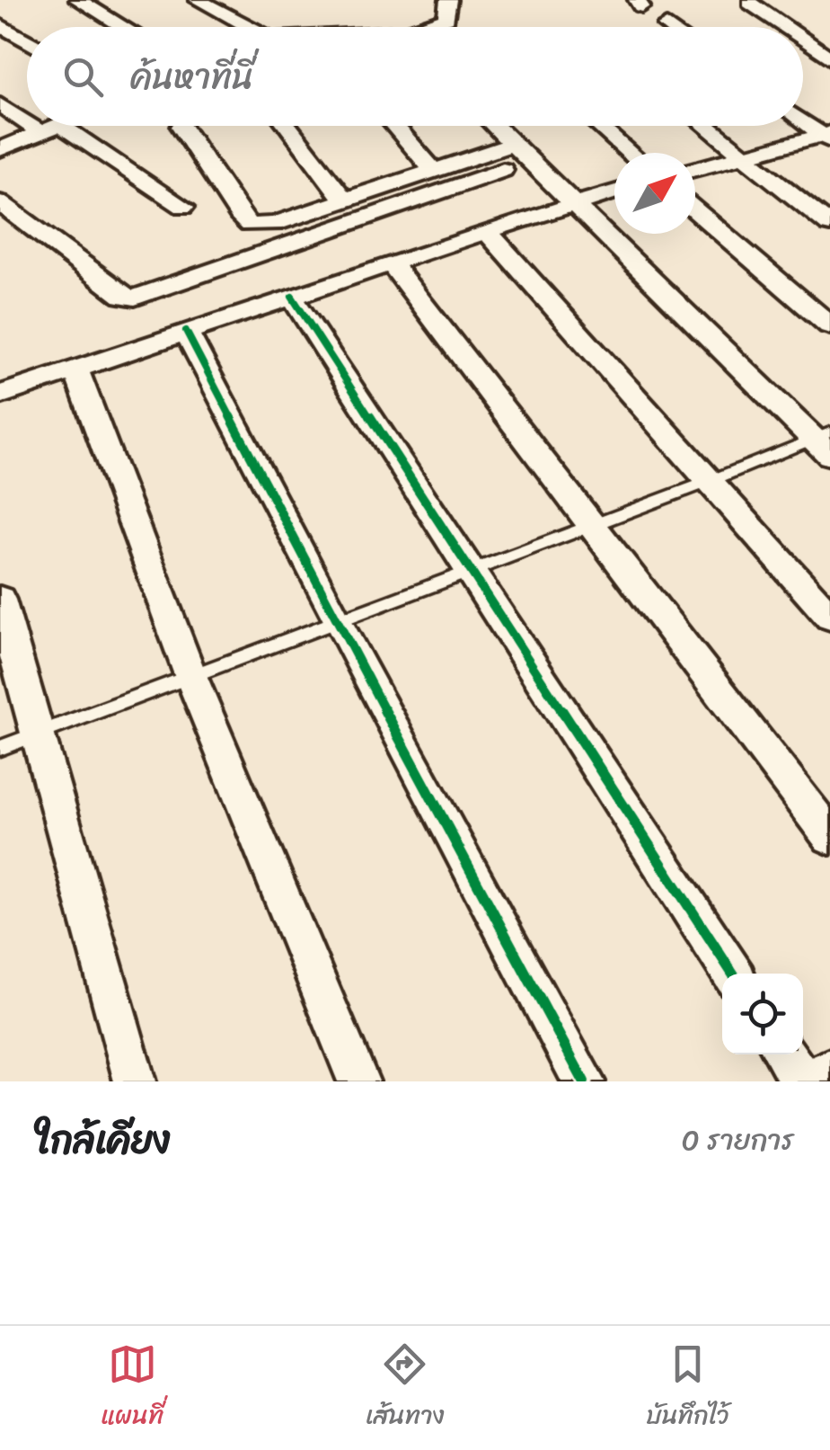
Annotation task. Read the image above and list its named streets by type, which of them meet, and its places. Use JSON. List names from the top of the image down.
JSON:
{
  "north": "top right",
  "page": {
    "search": "ค้นหาที่นี่",
    "heading": ["ใกล้เคียง", "0 รายการ"],
    "nav": ["แผนที่", "เส้นทาง", "บันทึกไว้"]
  }
}
